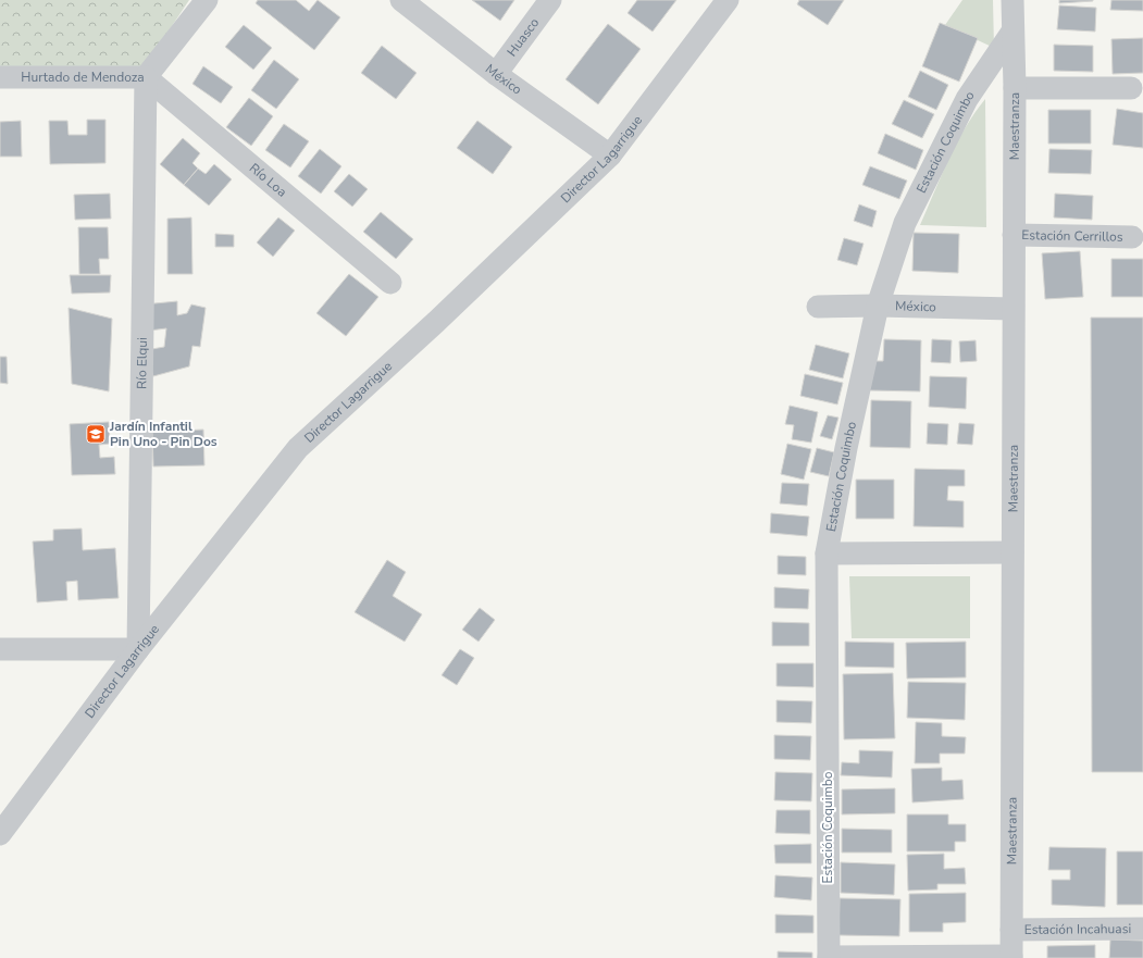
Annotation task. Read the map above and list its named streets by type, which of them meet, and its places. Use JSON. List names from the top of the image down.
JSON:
{
  "streets": {
    "street": [
      "Huasco",
      "Hurtado de Mendoza",
      "México",
      "Maestranza",
      "Estación Coquimbo",
      "Director Lagarrigue",
      "Río Loa",
      "Estación Cerrillos",
      "Río Elqui",
      "Estación Incahuasi"
    ]
  },
  "crossings": [
    ["Huasco", "México"],
    ["Hurtado de Mendoza", "Río Loa"],
    ["Hurtado de Mendoza", "Río Elqui"],
    ["México", "Maestranza"],
    ["México", "Estación Coquimbo"],
    ["México", "Director Lagarrigue"],
    ["Maestranza", "Estación Coquimbo"],
    ["Maestranza", "Estación Cerrillos"],
    ["Maestranza", "Estación Incahuasi"],
    ["Director Lagarrigue", "Río Elqui"],
    ["Río Loa", "Río Elqui"]
  ],
  "places": {
    "school or university": ["Jardín Infantil Pin Uno - Pin Dos"]
  }
}
